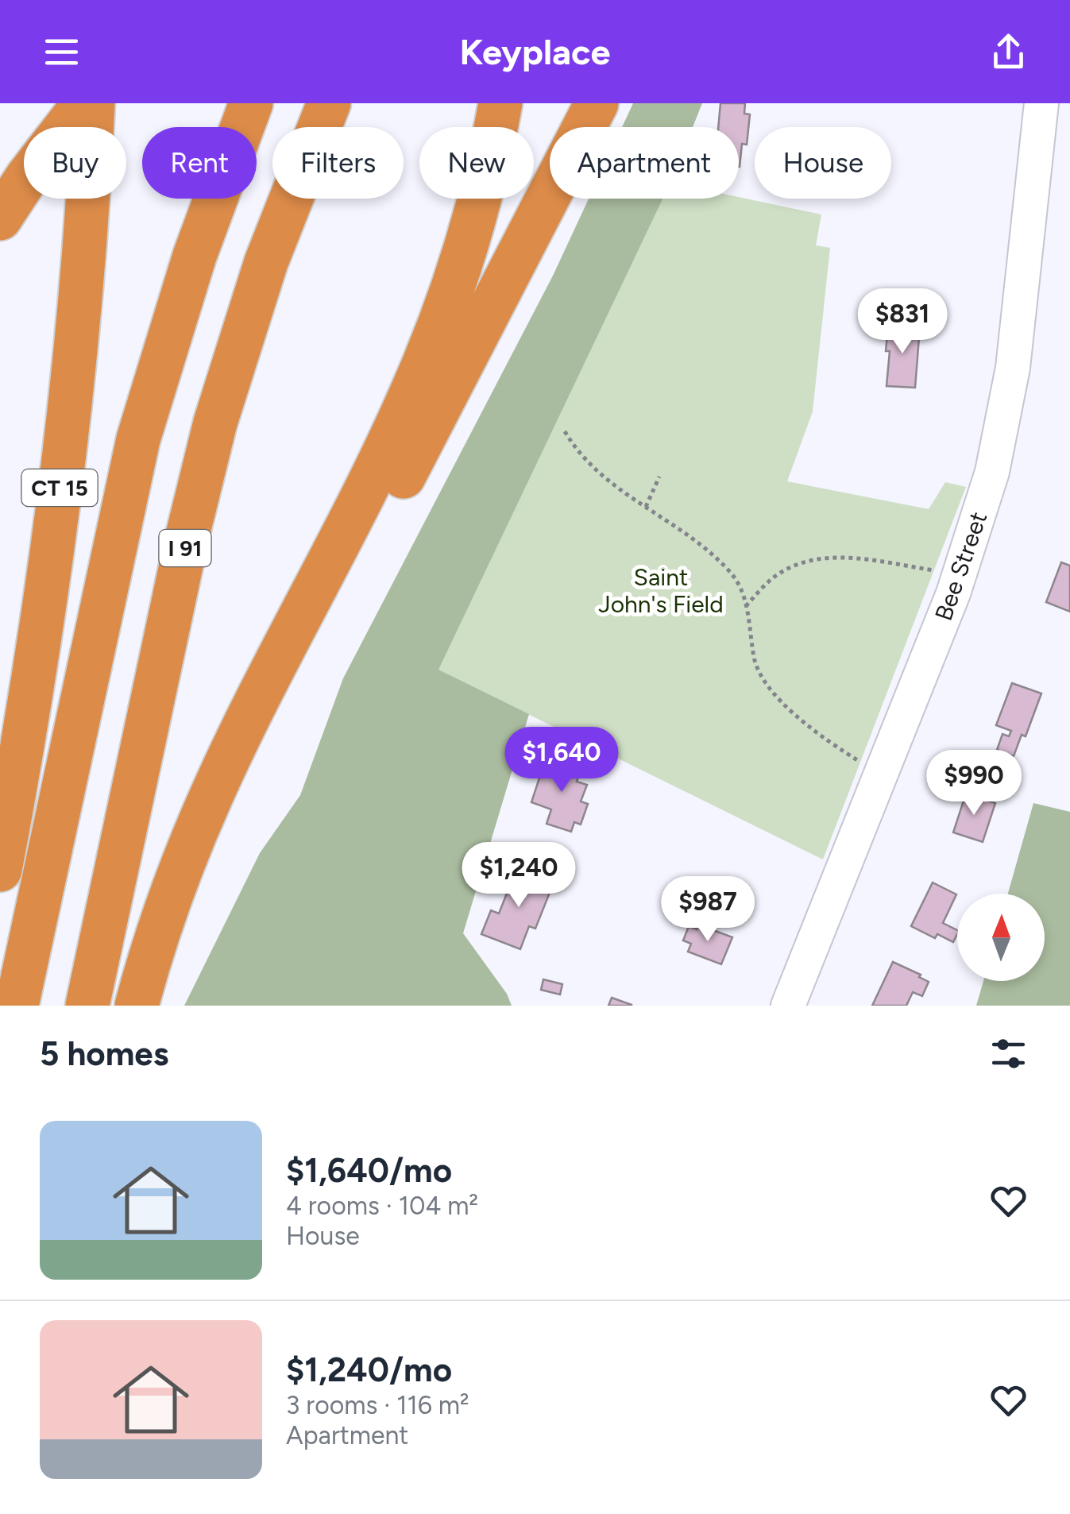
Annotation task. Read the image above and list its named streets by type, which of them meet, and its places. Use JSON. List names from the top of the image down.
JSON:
{
  "streets": {
    "highway": ["CT 15", "I 91"],
    "street": ["Bee Street"]
  },
  "parks": ["Saint John's Field"],
  "north": "top",
  "page": {
    "header": "Keyplace",
    "chip": [
      "Buy",
      "Rent",
      "Filters",
      "New",
      "Apartment",
      "House"
    ],
    "price": [
      "$831",
      "$1,640",
      "$990",
      "$1,240",
      "$987"
    ],
    "heading": "5 homes",
    "list": [
      {
        "name": "$1,640/mo",
        "note": "4 rooms · 104 m² · House"
      },
      {
        "name": "$1,240/mo",
        "note": "3 rooms · 116 m² · Apartment"
      }
    ]
  }
}
